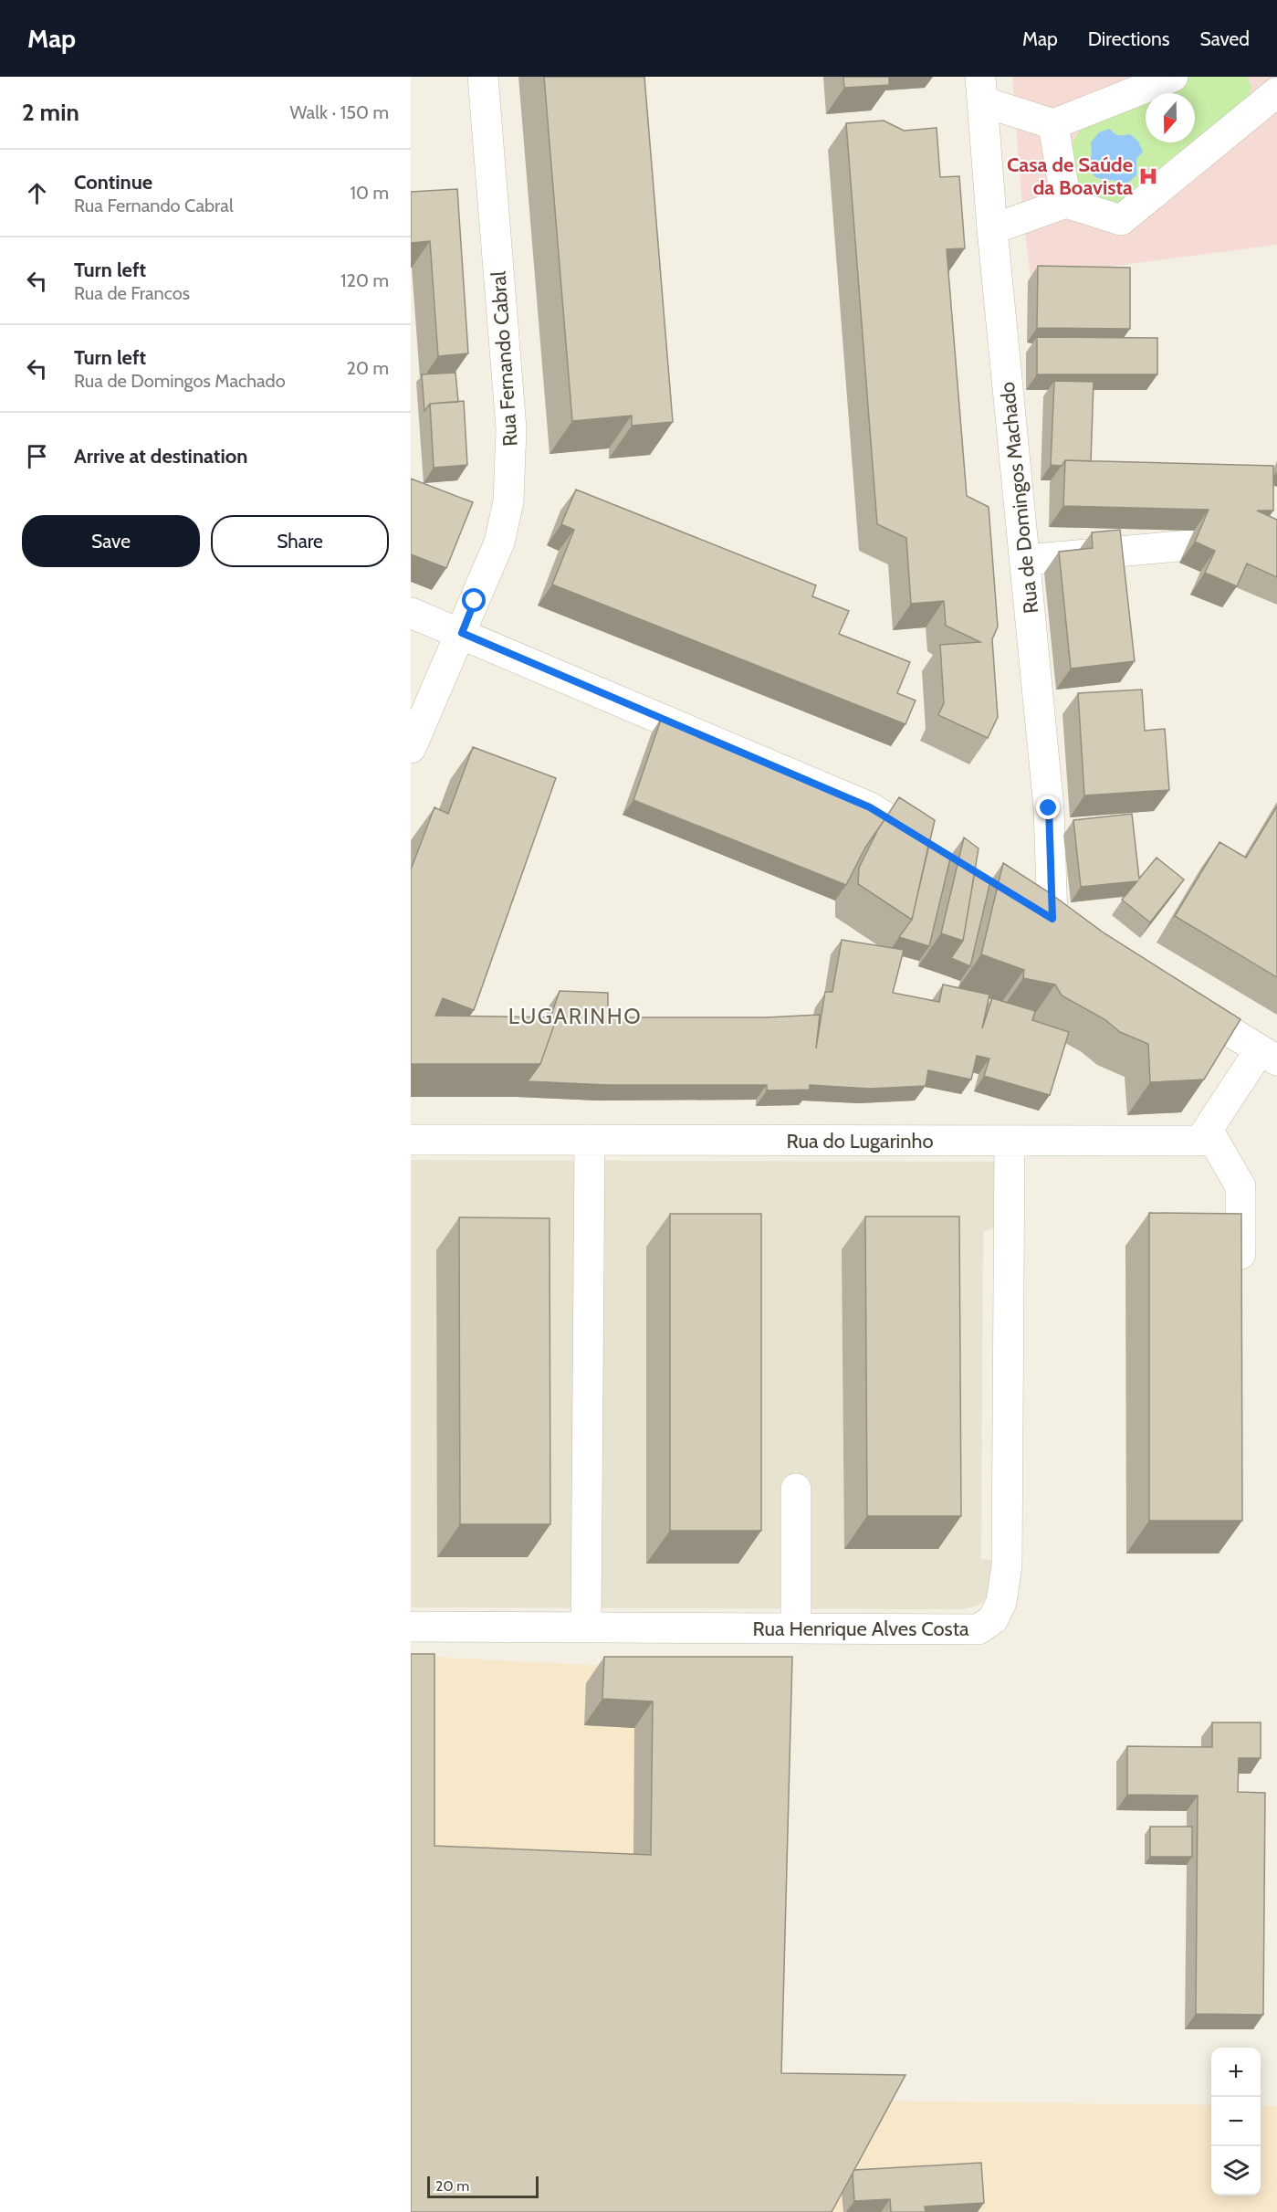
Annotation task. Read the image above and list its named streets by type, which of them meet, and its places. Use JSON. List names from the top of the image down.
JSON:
{
  "streets": {
    "street": [
      "Rua Fernando Cabral",
      "Rua de Domingos Machado",
      "Rua do Lugarinho",
      "Rua Henrique Alves Costa"
    ]
  },
  "crossings": [
    ["Rua do Lugarinho", "Rua Henrique Alves Costa"]
  ],
  "districts": ["LUGARINHO"],
  "places": {
    "hospital": ["Casa de Saúde da Boavista"]
  },
  "scale_bar": "20 m",
  "north": "bottom",
  "page": {
    "header": "Map",
    "nav": ["Map", "Directions", "Saved"],
    "heading": ["2 min", "Walk · 150 m"],
    "list": [
      ["Continue", "Rua Fernando Cabral", "10 m"],
      ["Turn left", "Rua de Francos", "120 m"],
      ["Turn left", "Rua de Domingos Machado", "20 m"],
      "Arrive at destination"
    ],
    "buttons": ["Save", "Share"],
    "map_buttons": ["+", "−"],
    "scale": "20 m"
  }
}
